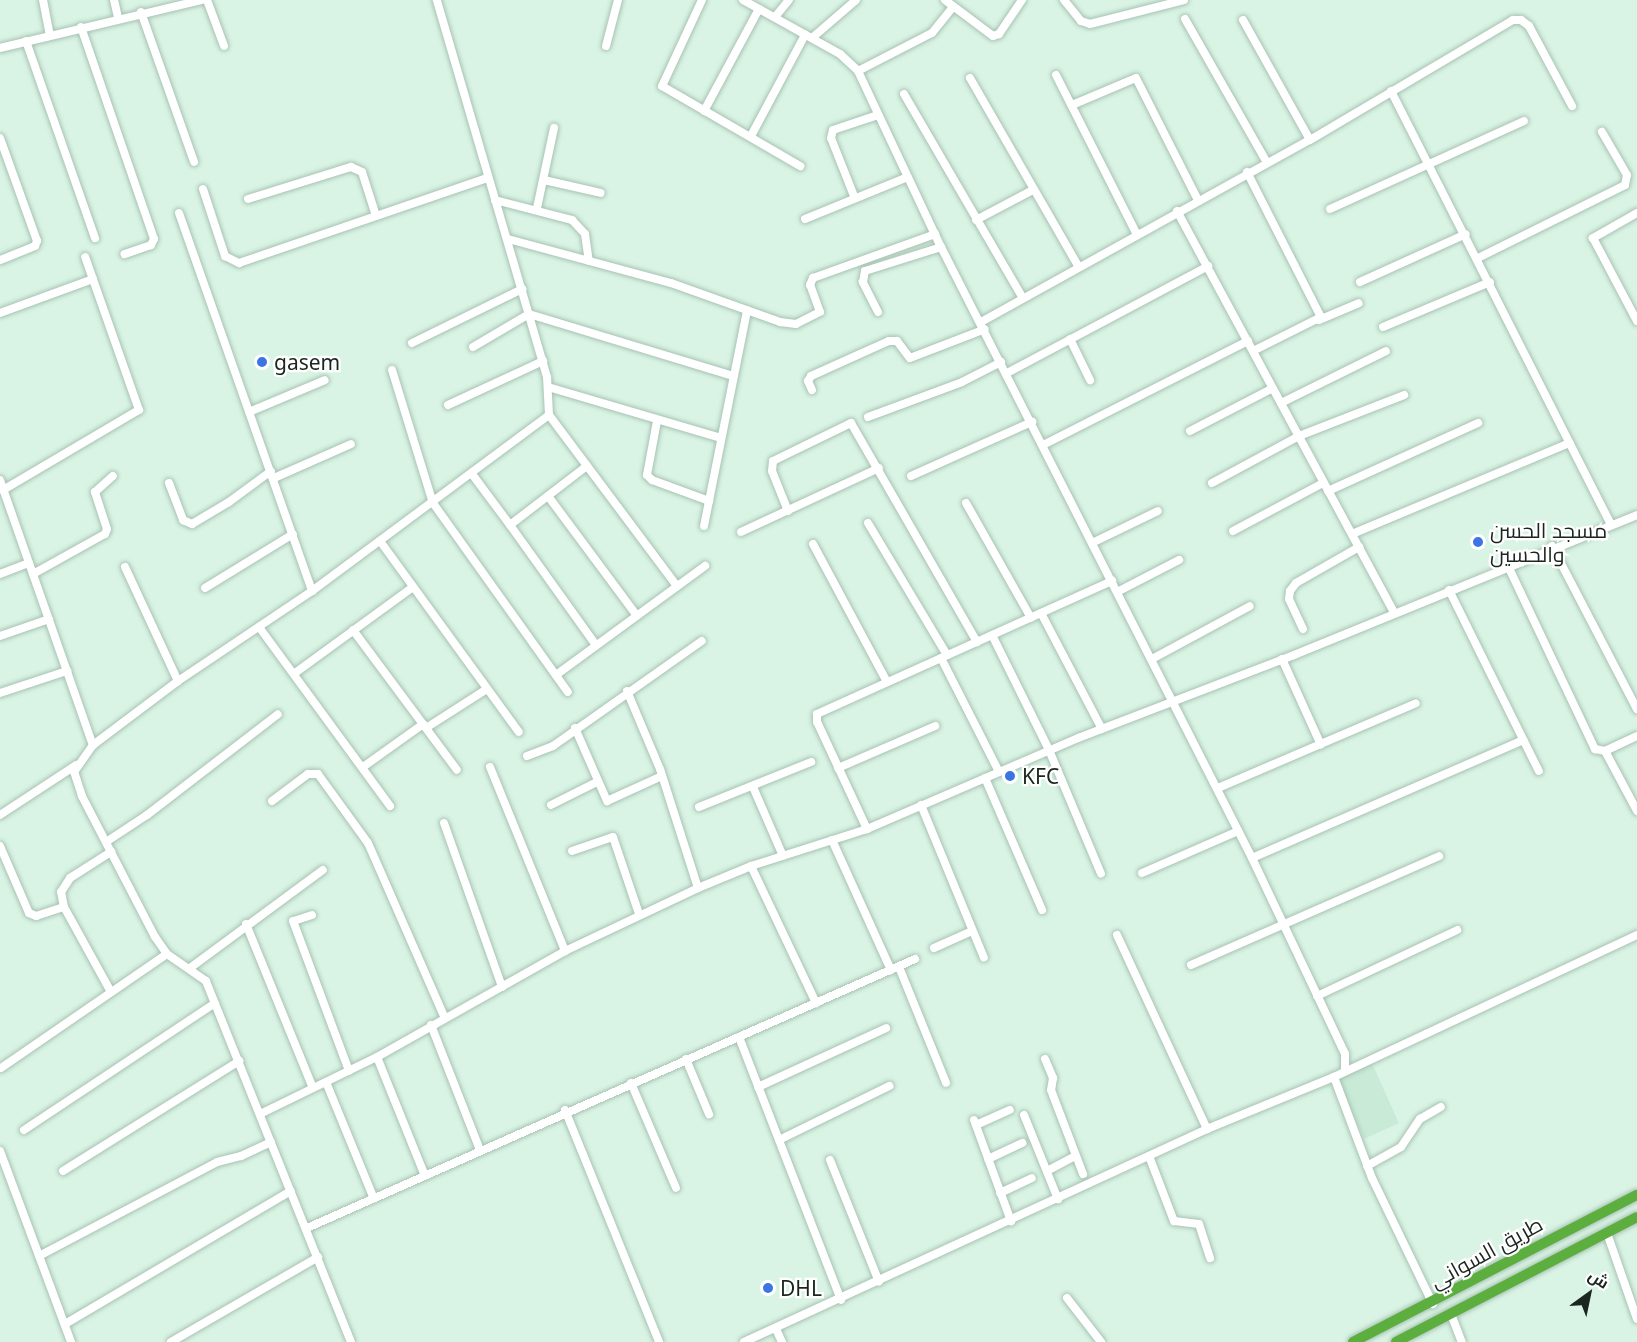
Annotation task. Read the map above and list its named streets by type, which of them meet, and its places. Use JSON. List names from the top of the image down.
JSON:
{
  "streets": {
    "highway": ["طريق السواني"]
  },
  "places": [
    "gasem",
    "مسجد الحسن والحسين",
    "KFC",
    "DHL"
  ],
  "north": "top right"
}
